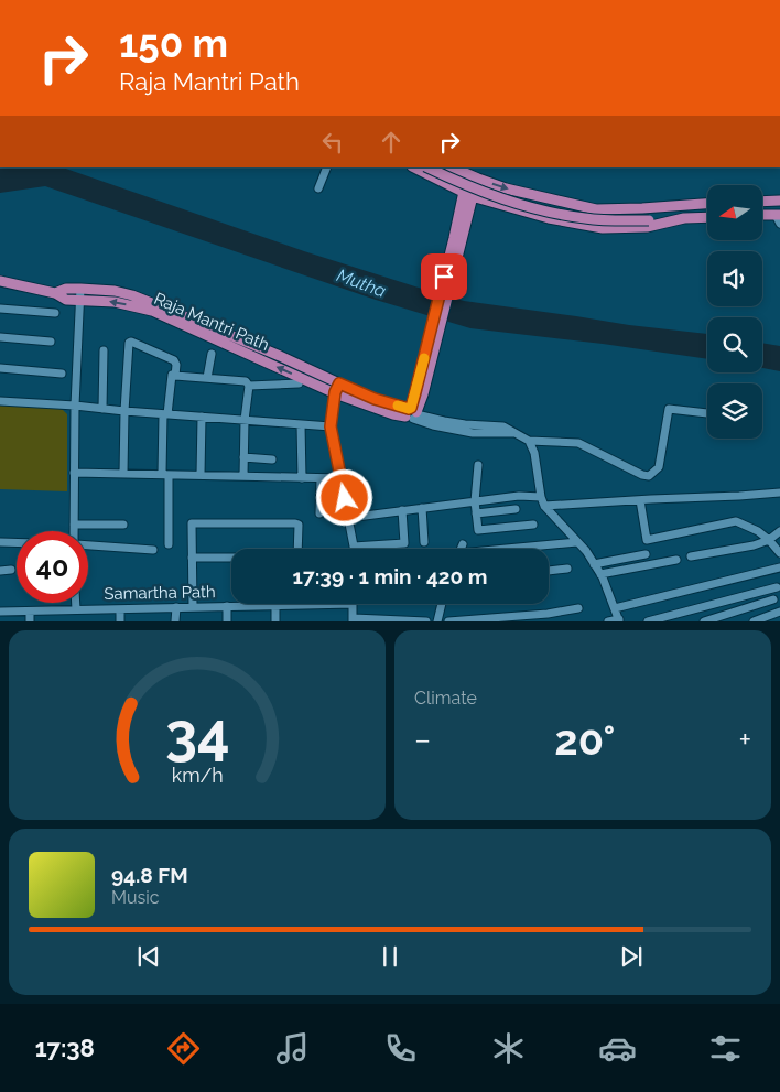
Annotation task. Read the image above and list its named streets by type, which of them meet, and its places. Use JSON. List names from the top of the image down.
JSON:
{
  "streets": {
    "main road": ["Raja Mantri Path"],
    "street": ["Samartha Path"]
  },
  "water": ["Mutha"],
  "north": "left",
  "page": {
    "turn": ["150 m", "Raja Mantri Path"],
    "limit": "40",
    "trip": "17:39 · 1 min · 420 m",
    "tile": "Climate",
    "heat": ["−", "20°", "+"],
    "song": ["94.8 FM", "Music"],
    "tabs": "17:38",
    "gauge": ["34", "km/h"]
  }
}
